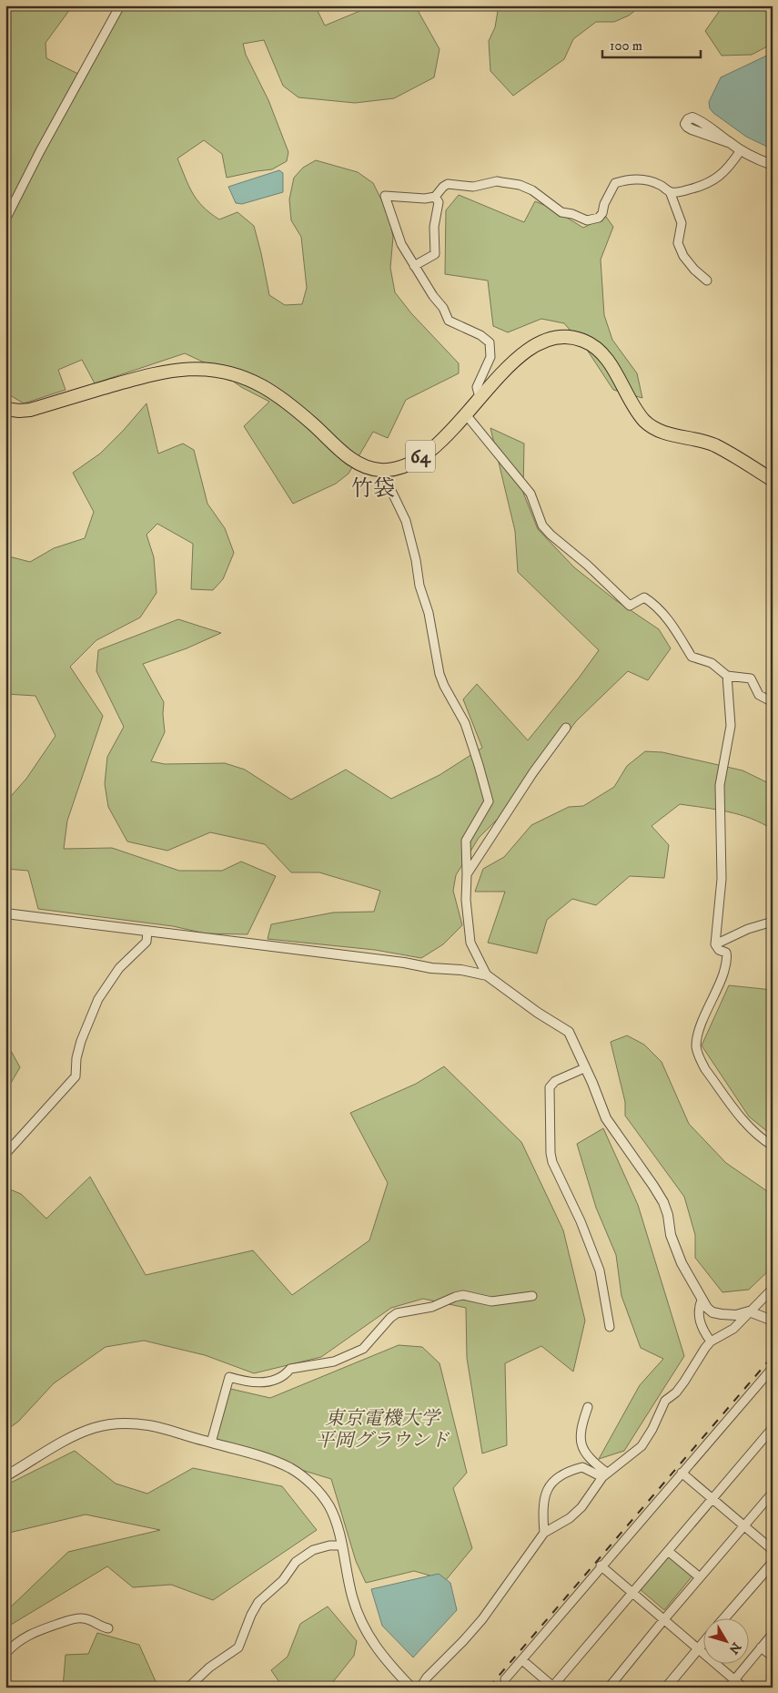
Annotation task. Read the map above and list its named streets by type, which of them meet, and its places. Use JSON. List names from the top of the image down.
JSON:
{
  "streets": {
    "main road": ["64"]
  },
  "districts": ["竹袋"],
  "parks": ["東京電機大学 平岡グラウンド"],
  "scale_bar": "100 m",
  "north": "bottom right"
}
